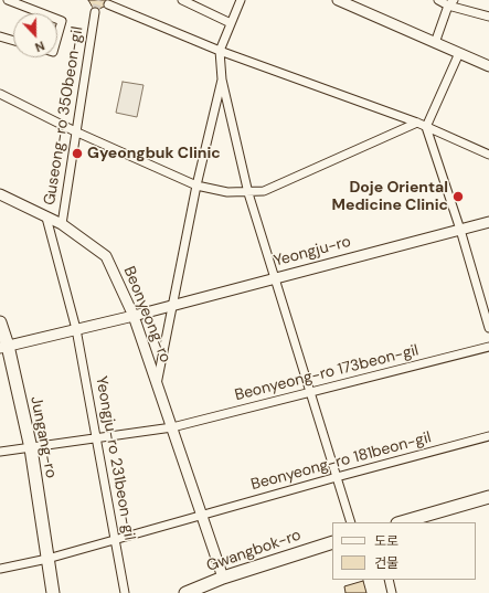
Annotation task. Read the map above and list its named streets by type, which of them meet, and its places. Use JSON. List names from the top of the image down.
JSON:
{
  "streets": {
    "main road": ["Jungang-ro", "Gwangbok-ro"],
    "street": [
      "Guseong-ro 350beon-gil",
      "Yeongju-ro",
      "Beonyeong-ro",
      "Beonyeong-ro 173beon-gil",
      "Yeongju-ro 231beon-gil",
      "Beonyeong-ro 181beon-gil"
    ]
  },
  "crossings": [
    ["Guseong-ro 350beon-gil", "Beonyeong-ro"],
    ["Yeongju-ro", "Beonyeong-ro"],
    ["Yeongju-ro", "Jungang-ro"],
    ["Yeongju-ro", "Yeongju-ro 231beon-gil"],
    ["Beonyeong-ro", "Beonyeong-ro 173beon-gil"],
    ["Beonyeong-ro", "Beonyeong-ro 181beon-gil"],
    ["Beonyeong-ro", "Gwangbok-ro"]
  ],
  "places": ["Gyeongbuk Clinic", "Doje Oriental Medicine Clinic"],
  "legend": ["도로", "건물"],
  "north": "bottom"
}
